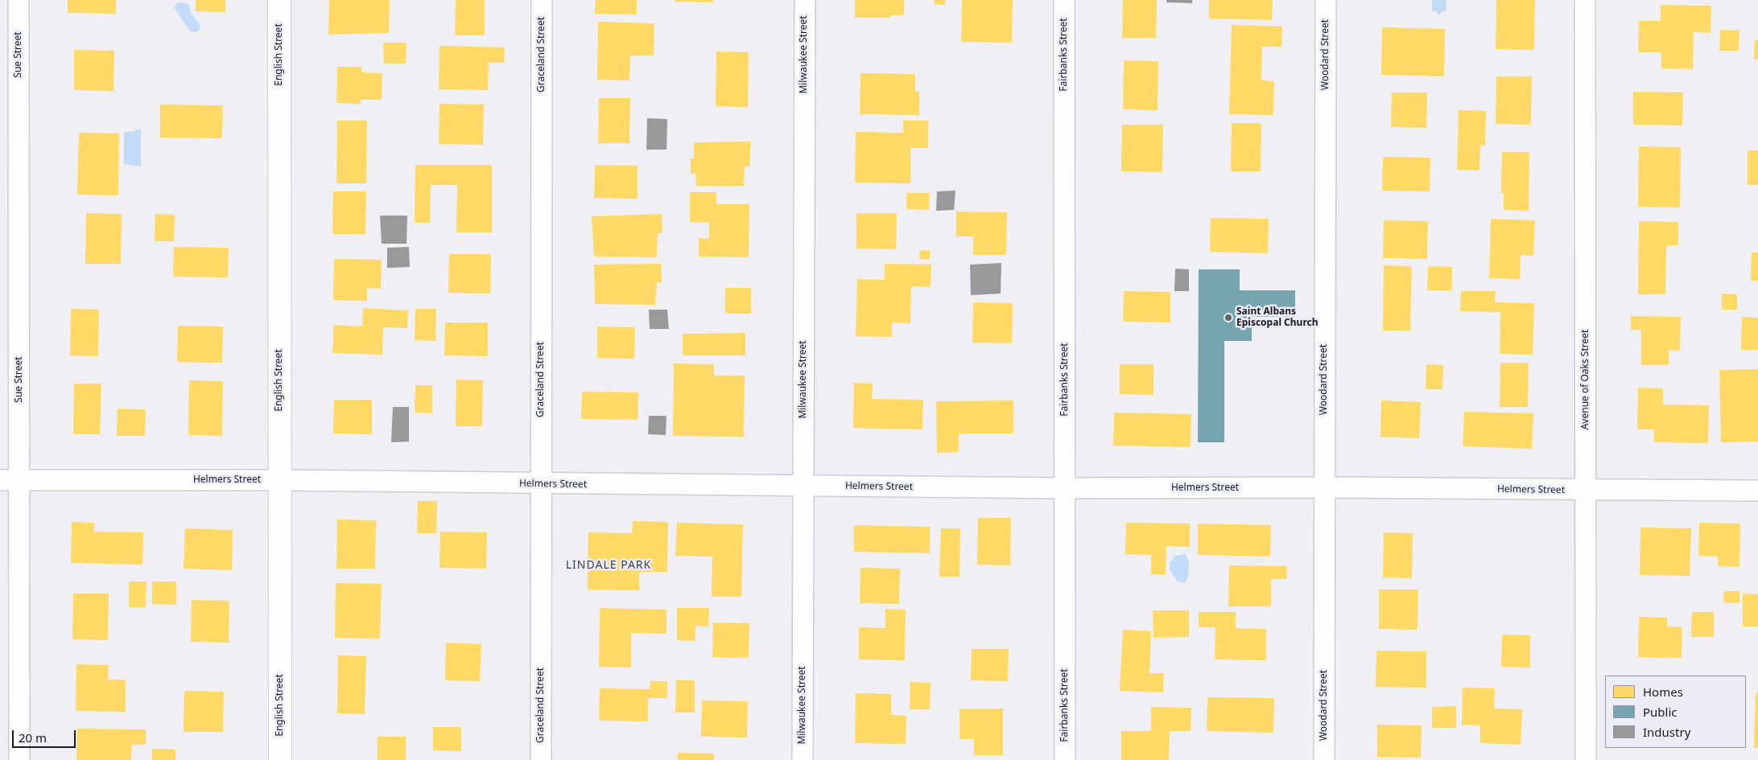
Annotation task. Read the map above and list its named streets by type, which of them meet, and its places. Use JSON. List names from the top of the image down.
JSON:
{
  "streets": {
    "street": [
      "Sue Street",
      "English Street",
      "Graceland Street",
      "Milwaukee Street",
      "Fairbanks Street",
      "Woodard Street",
      "Avenue of Oaks Street",
      "Helmers Street"
    ]
  },
  "crossings": [
    ["Sue Street", "Helmers Street"],
    ["English Street", "Helmers Street"],
    ["Graceland Street", "Helmers Street"],
    ["Milwaukee Street", "Helmers Street"],
    ["Fairbanks Street", "Helmers Street"],
    ["Woodard Street", "Helmers Street"],
    ["Avenue of Oaks Street", "Helmers Street"]
  ],
  "districts": ["LINDALE PARK"],
  "places": ["Saint Albans Episcopal Church"],
  "legend": ["Homes", "Public", "Industry"],
  "scale_bar": "20 m"
}
